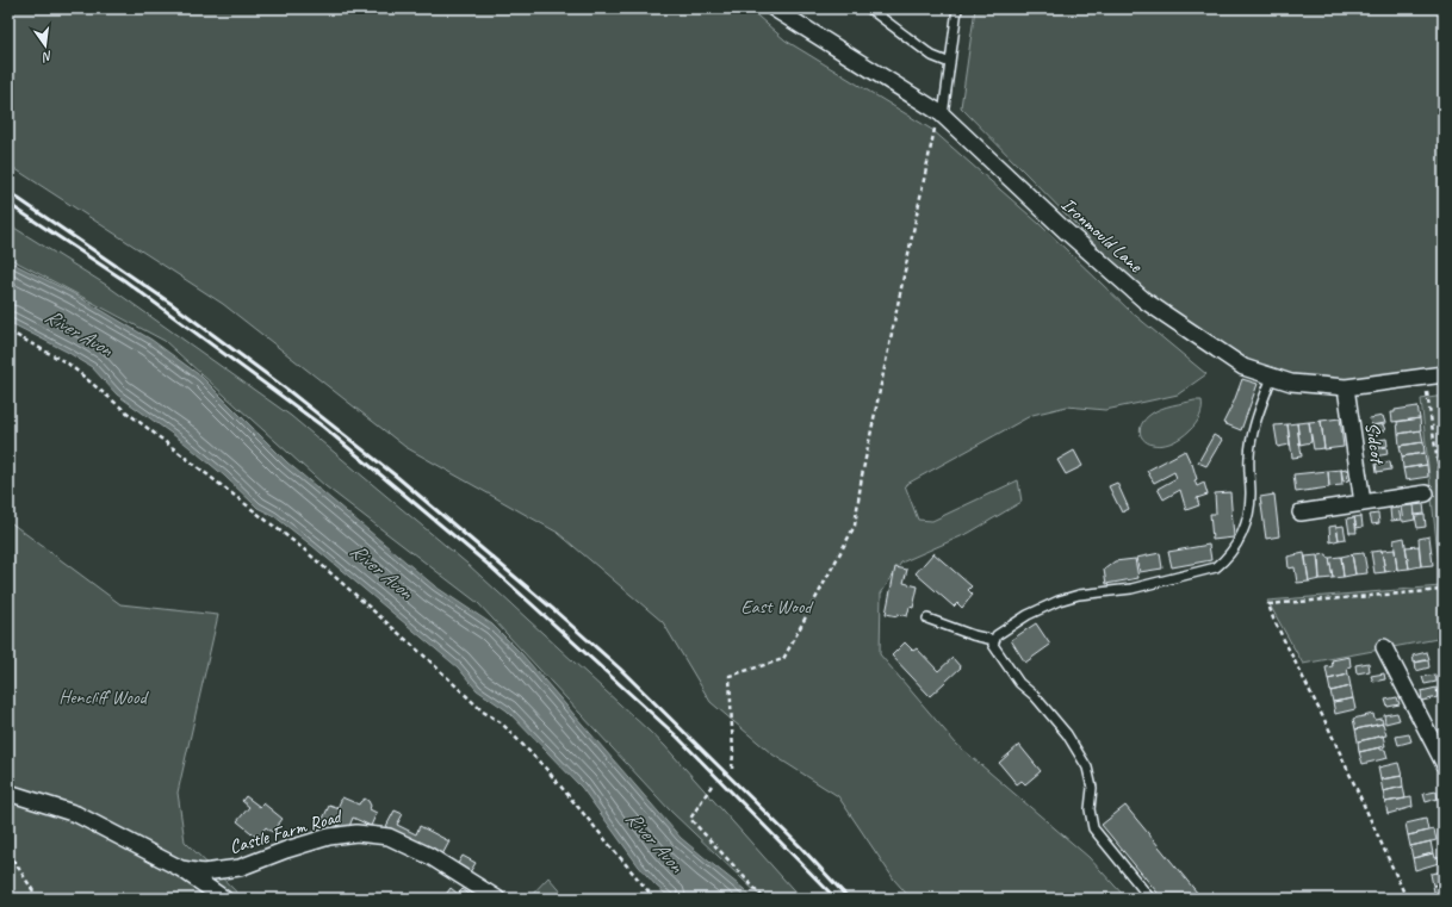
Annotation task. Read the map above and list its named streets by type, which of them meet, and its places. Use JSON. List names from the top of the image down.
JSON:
{
  "streets": {
    "street": ["Ironmould Lane", "Sidcot", "Castle Farm Road"]
  },
  "crossings": [
    ["Ironmould Lane", "Sidcot"]
  ],
  "water": ["River Avon"],
  "parks": ["East Wood", "Hencliff Wood"],
  "north": "bottom"
}
